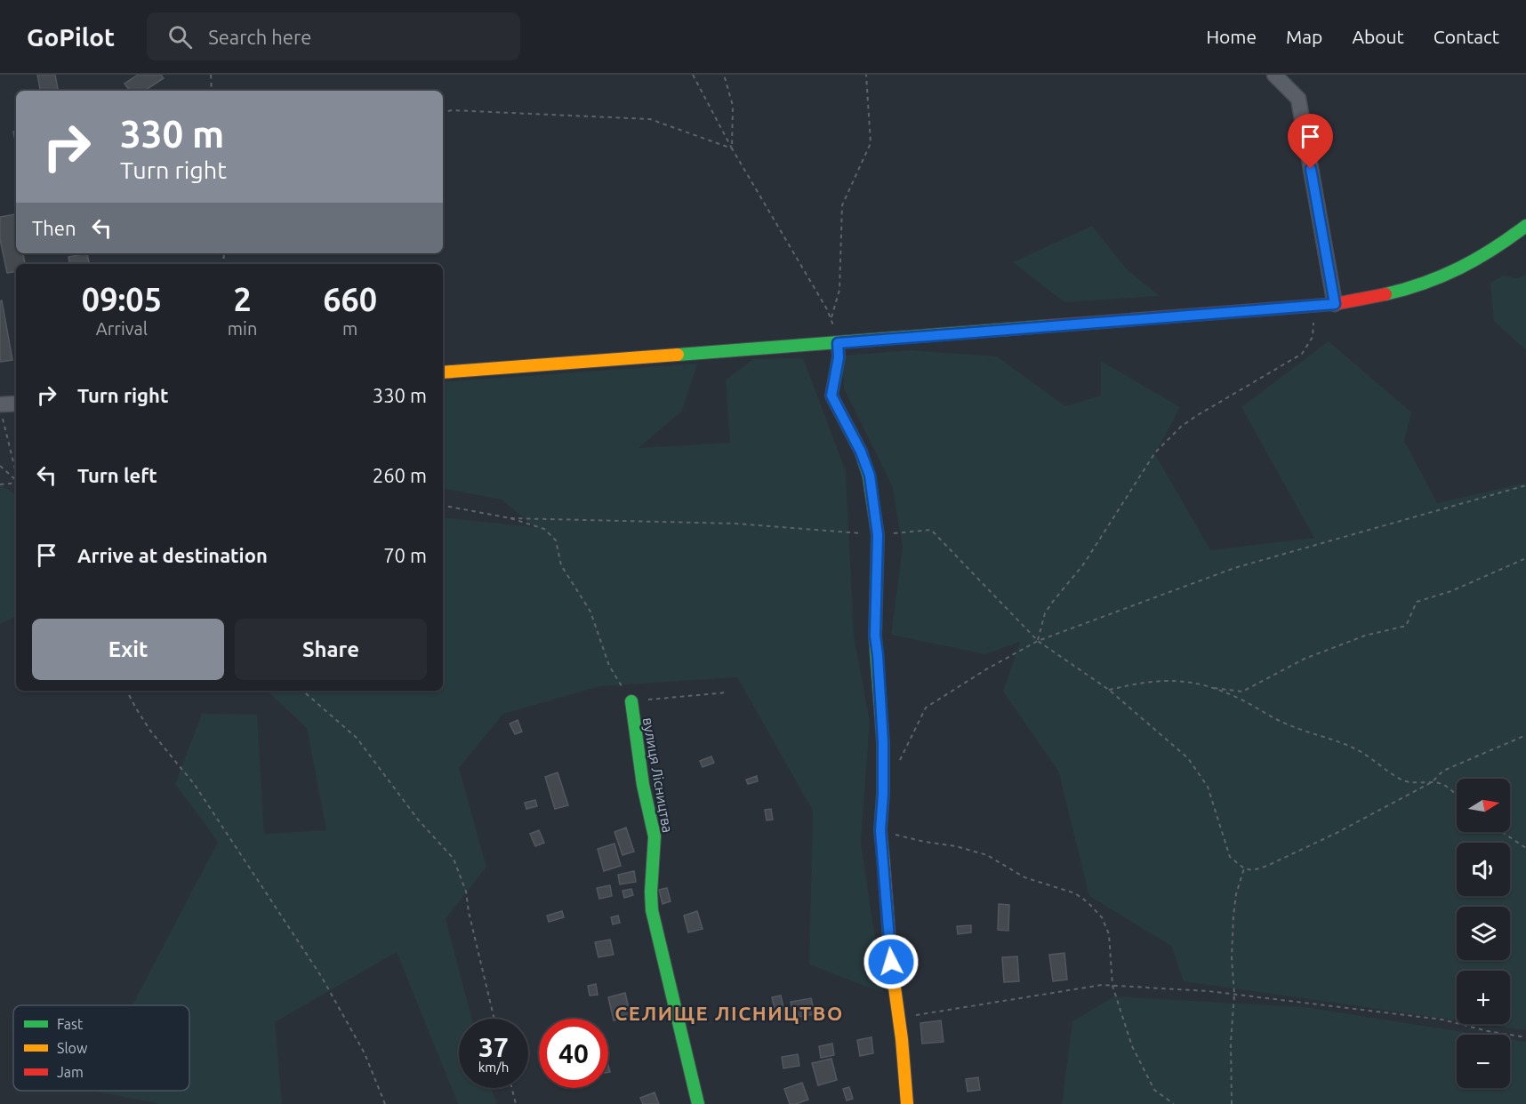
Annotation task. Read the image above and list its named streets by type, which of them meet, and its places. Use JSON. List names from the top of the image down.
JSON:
{
  "streets": {
    "street": ["вулиця Лісництва"]
  },
  "districts": ["СЕЛИЩЕ ЛІСНИЦТВО"],
  "legend": ["Fast", "Slow", "Jam"],
  "north": "right",
  "page": {
    "header": "GoPilot",
    "search": "Search here",
    "nav": [
      "Home",
      "Map",
      "About",
      "Contact"
    ],
    "turn": ["330 m", "Turn right"],
    "then": "Then",
    "eta": [
      "09:05",
      "Arrival",
      "2",
      "min",
      "660",
      "m"
    ],
    "list": [
      {
        "name": "Turn right",
        "value": "330 m"
      },
      {
        "name": "Turn left",
        "value": "260 m"
      },
      {
        "name": "Arrive at destination",
        "value": "70 m"
      }
    ],
    "buttons": ["Exit", "Share"],
    "map_buttons": ["+", "−"],
    "speed": "37 km/h",
    "limit": "40"
  }
}
